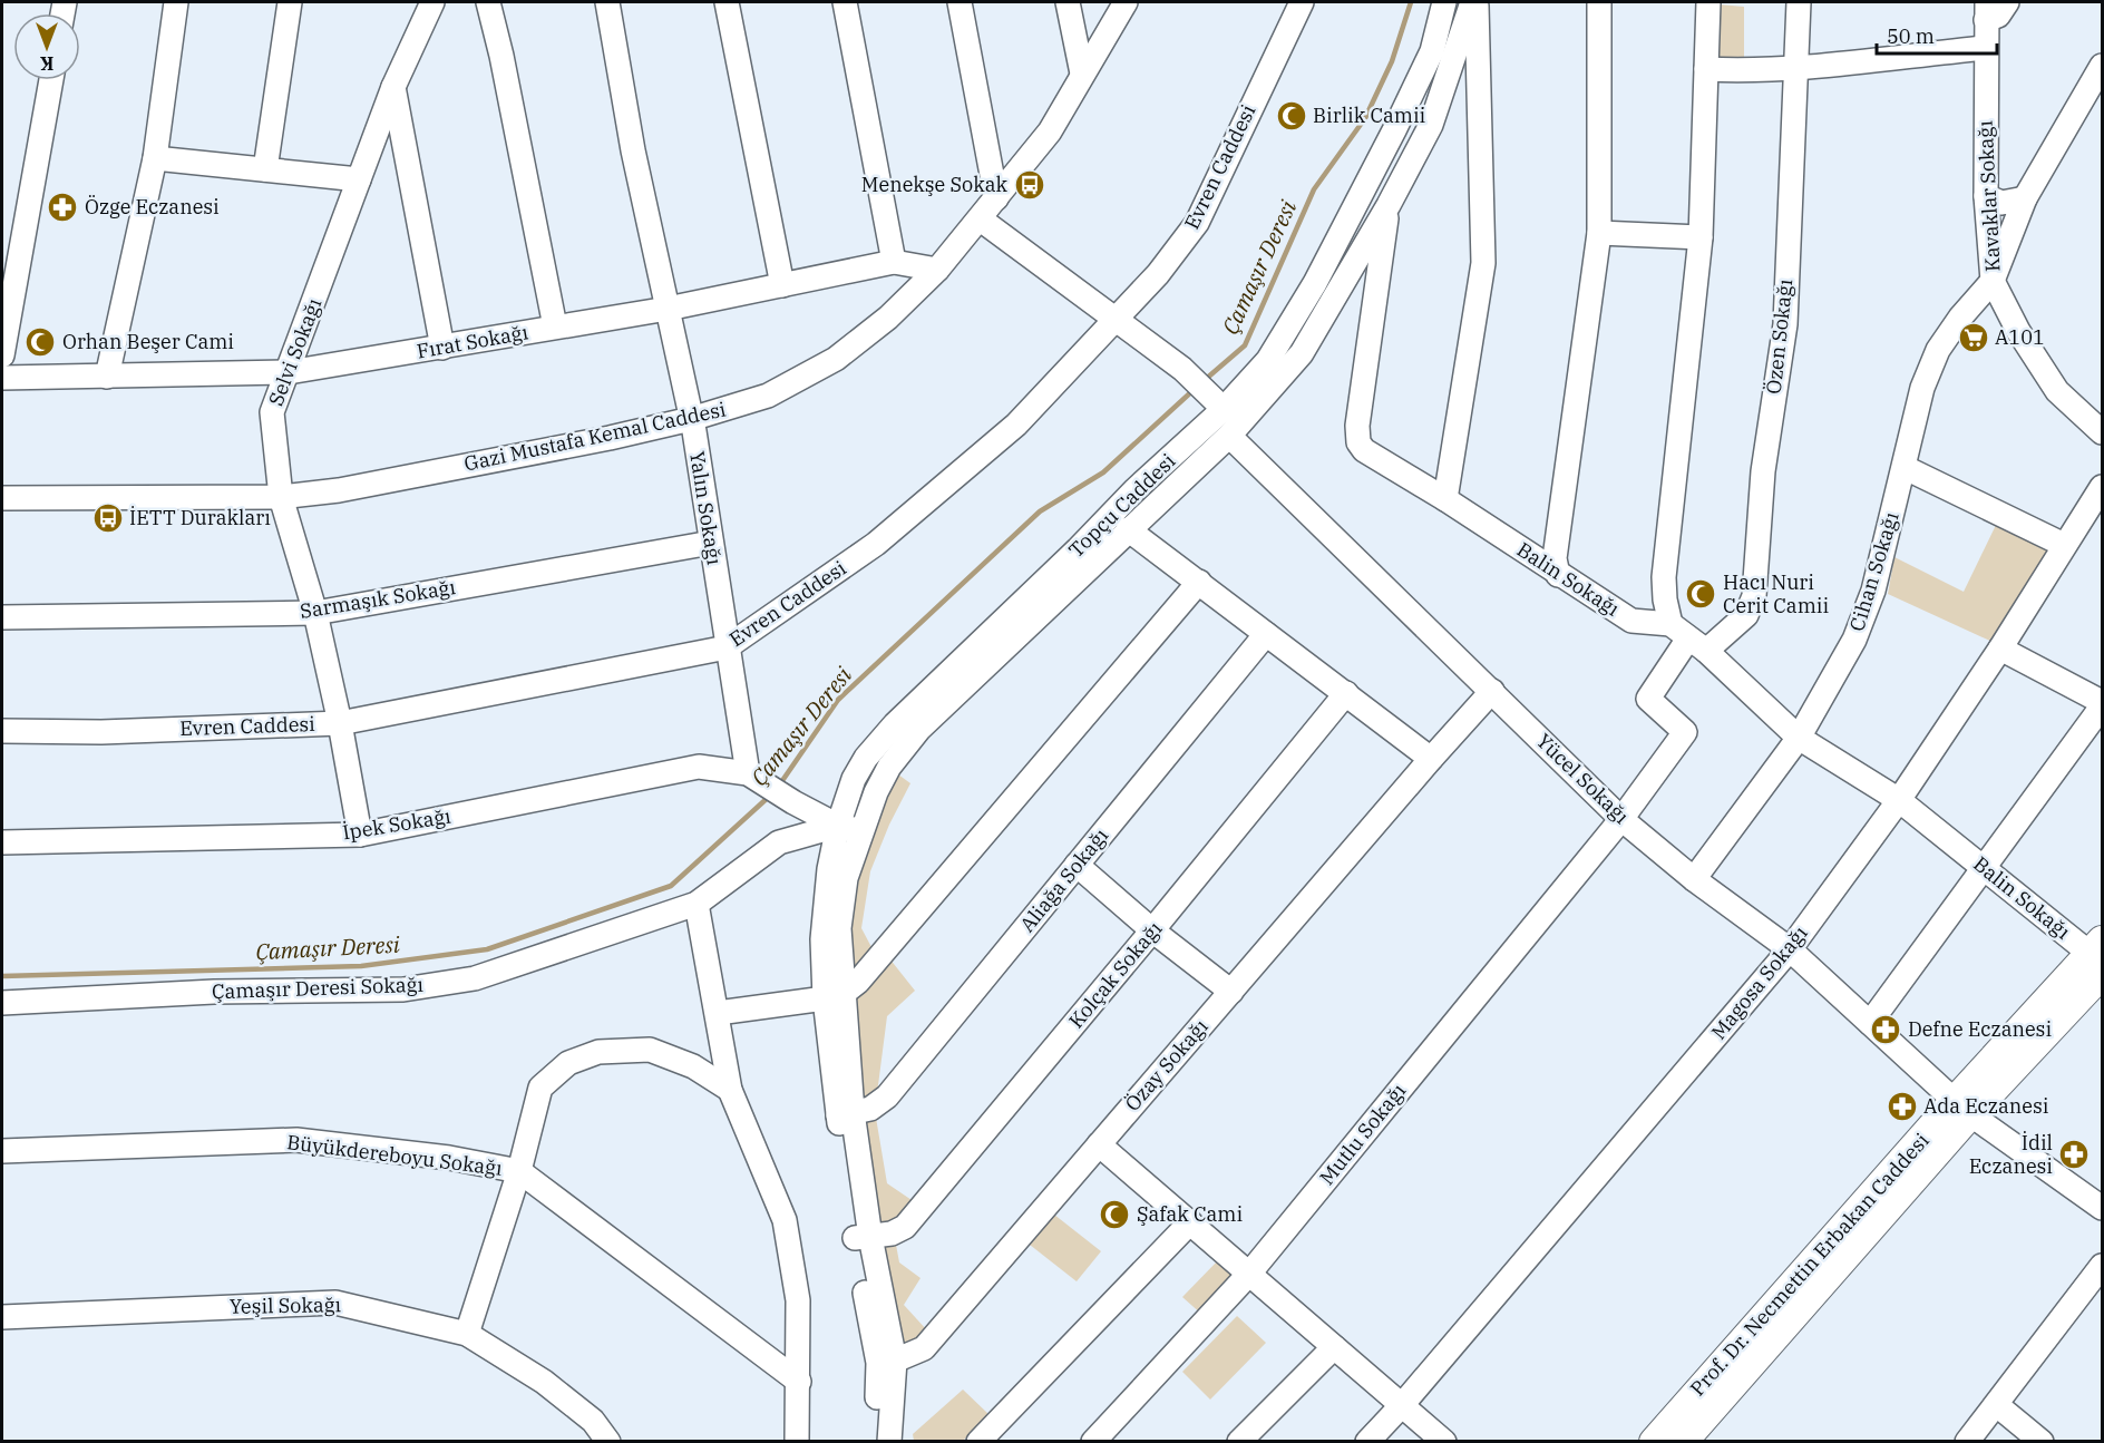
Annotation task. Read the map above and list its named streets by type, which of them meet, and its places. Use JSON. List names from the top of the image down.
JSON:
{
  "streets": {
    "main road": ["Prof. Dr. Necmettin Erbakan Caddesi"],
    "street": [
      "Evren Caddesi",
      "Kavaklar Sokağı",
      "Özen Sokağı",
      "Fırat Sokağı",
      "Selvi Sokağı",
      "Gazi Mustafa Kemal Caddesi",
      "Topçu Caddesi",
      "Yalın Sokağı",
      "Cihan Sokağı",
      "Balin Sokağı",
      "Sarmaşık Sokağı",
      "Yücel Sokağı",
      "İpek Sokağı",
      "Aliağa Sokağı",
      "Kolçak Sokağı",
      "Magosa Sokağı",
      "Çamaşır Deresi Sokağı",
      "Özay Sokağı",
      "Mutlu Sokağı",
      "Büyükdereboyu Sokağı",
      "Yeşil Sokağı"
    ]
  },
  "crossings": [
    ["Evren Caddesi", "Selvi Sokağı"],
    ["Evren Caddesi", "Yalın Sokağı"],
    ["Kavaklar Sokağı", "Cihan Sokağı"],
    ["Özen Sokağı", "Balin Sokağı"],
    ["Özen Sokağı", "Yücel Sokağı"],
    ["Özen Sokağı", "Mutlu Sokağı"],
    ["Fırat Sokağı", "Selvi Sokağı"],
    ["Fırat Sokağı", "Gazi Mustafa Kemal Caddesi"],
    ["Fırat Sokağı", "Yalın Sokağı"],
    ["Selvi Sokağı", "Gazi Mustafa Kemal Caddesi"],
    ["Selvi Sokağı", "Sarmaşık Sokağı"],
    ["Selvi Sokağı", "İpek Sokağı"],
    ["Gazi Mustafa Kemal Caddesi", "Yalın Sokağı"],
    ["Topçu Caddesi", "Balin Sokağı"],
    ["Topçu Caddesi", "Yücel Sokağı"],
    ["Topçu Caddesi", "Aliağa Sokağı"],
    ["Topçu Caddesi", "Kolçak Sokağı"],
    ["Topçu Caddesi", "Çamaşır Deresi Sokağı"],
    ["Topçu Caddesi", "Özay Sokağı"],
    ["Yalın Sokağı", "Sarmaşık Sokağı"],
    ["Yalın Sokağı", "İpek Sokağı"],
    ["Cihan Sokağı", "Balin Sokağı"],
    ["Cihan Sokağı", "Yücel Sokağı"],
    ["Balin Sokağı", "Magosa Sokağı"],
    ["Balin Sokağı", "Prof. Dr. Necmettin Erbakan Caddesi"],
    ["Yücel Sokağı", "Magosa Sokağı"],
    ["Yücel Sokağı", "Özay Sokağı"],
    ["Yücel Sokağı", "Mutlu Sokağı"],
    ["Yücel Sokağı", "Prof. Dr. Necmettin Erbakan Caddesi"]
  ],
  "water": ["Çamaşır Deresi"],
  "places": {
    "mosque": [
      "Birlik Camii",
      "Orhan Beşer Cami",
      "Hacı Nuri Cerit Camii",
      "Şafak Cami"
    ],
    "bus stop": ["Menekşe Sokak", "İETT Durakları"],
    "pharmacy": [
      "Özge Eczanesi",
      "Defne Eczanesi",
      "Ada Eczanesi",
      "İdil Eczanesi"
    ],
    "supermarket": ["A101"]
  },
  "scale_bar": "50 m",
  "north": "bottom"
}
